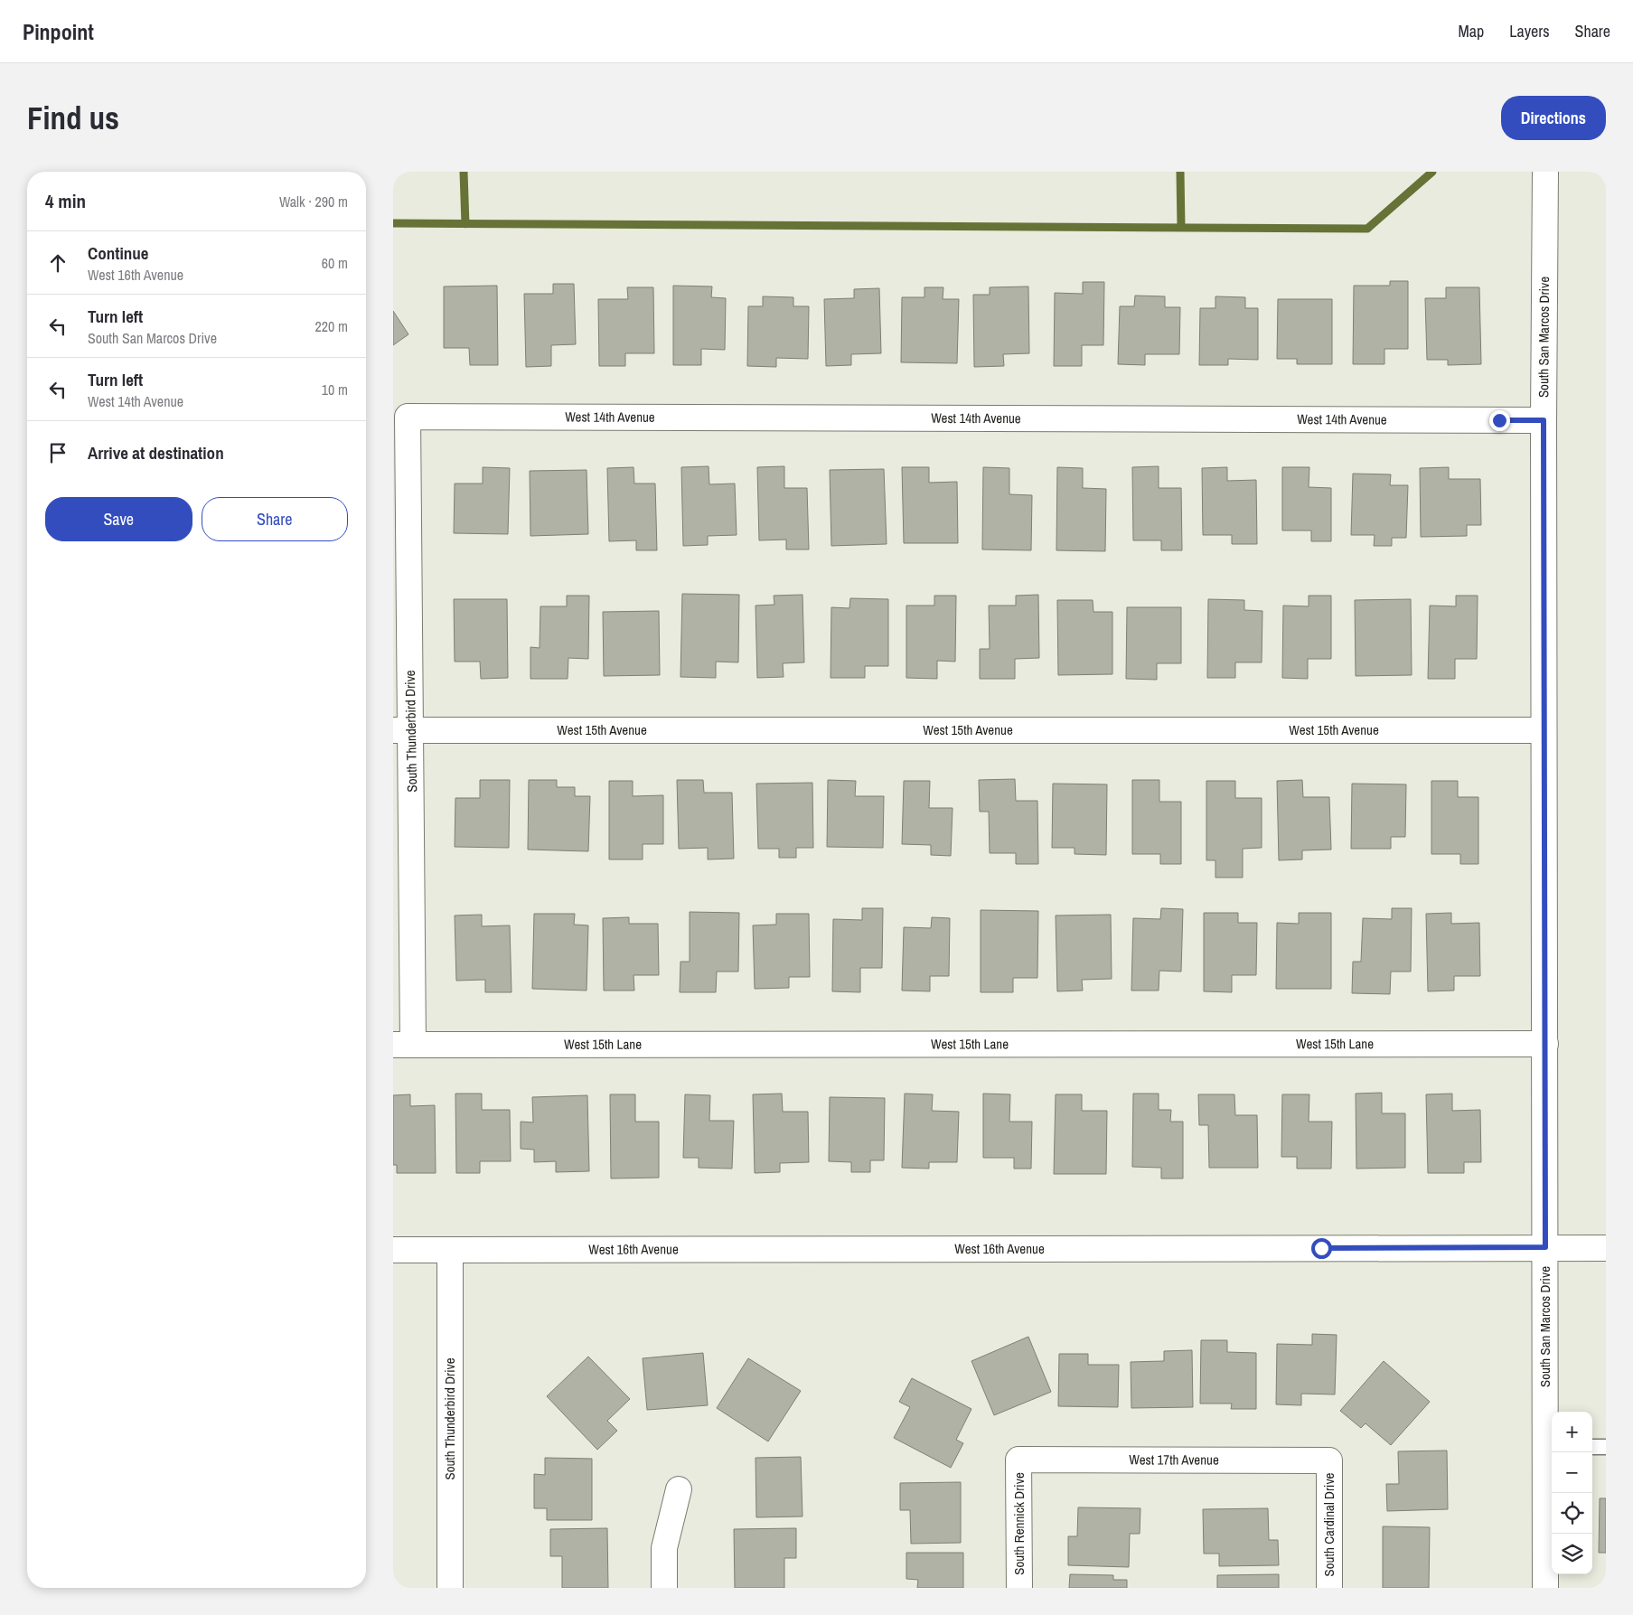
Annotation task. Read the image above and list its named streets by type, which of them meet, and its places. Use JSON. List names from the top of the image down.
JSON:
{
  "streets": {
    "street": [
      "South San Marcos Drive",
      "West 14th Avenue",
      "West 15th Avenue",
      "South Thunderbird Drive",
      "West 15th Lane",
      "West 16th Avenue",
      "West 17th Avenue",
      "South Rennick Drive",
      "South Cardinal Drive"
    ]
  },
  "crossings": [
    ["South San Marcos Drive", "West 14th Avenue"],
    ["South San Marcos Drive", "West 15th Avenue"],
    ["South San Marcos Drive", "West 15th Lane"],
    ["South San Marcos Drive", "West 16th Avenue"],
    ["West 14th Avenue", "South Thunderbird Drive"],
    ["West 15th Avenue", "South Thunderbird Drive"],
    ["South Thunderbird Drive", "West 15th Lane"],
    ["South Thunderbird Drive", "West 16th Avenue"],
    ["West 17th Avenue", "South Rennick Drive"],
    ["West 17th Avenue", "South Cardinal Drive"]
  ],
  "page": {
    "header": "Pinpoint",
    "nav": ["Map", "Layers", "Share"],
    "buttons": [
      "Directions",
      ["Save", "Share"]
    ],
    "title": "Find us",
    "heading": ["4 min", "Walk · 290 m"],
    "list": [
      ["Continue", "West 16th Avenue", "60 m"],
      ["Turn left", "South San Marcos Drive", "220 m"],
      ["Turn left", "West 14th Avenue", "10 m"],
      "Arrive at destination"
    ],
    "map_buttons": ["+", "−"]
  }
}
